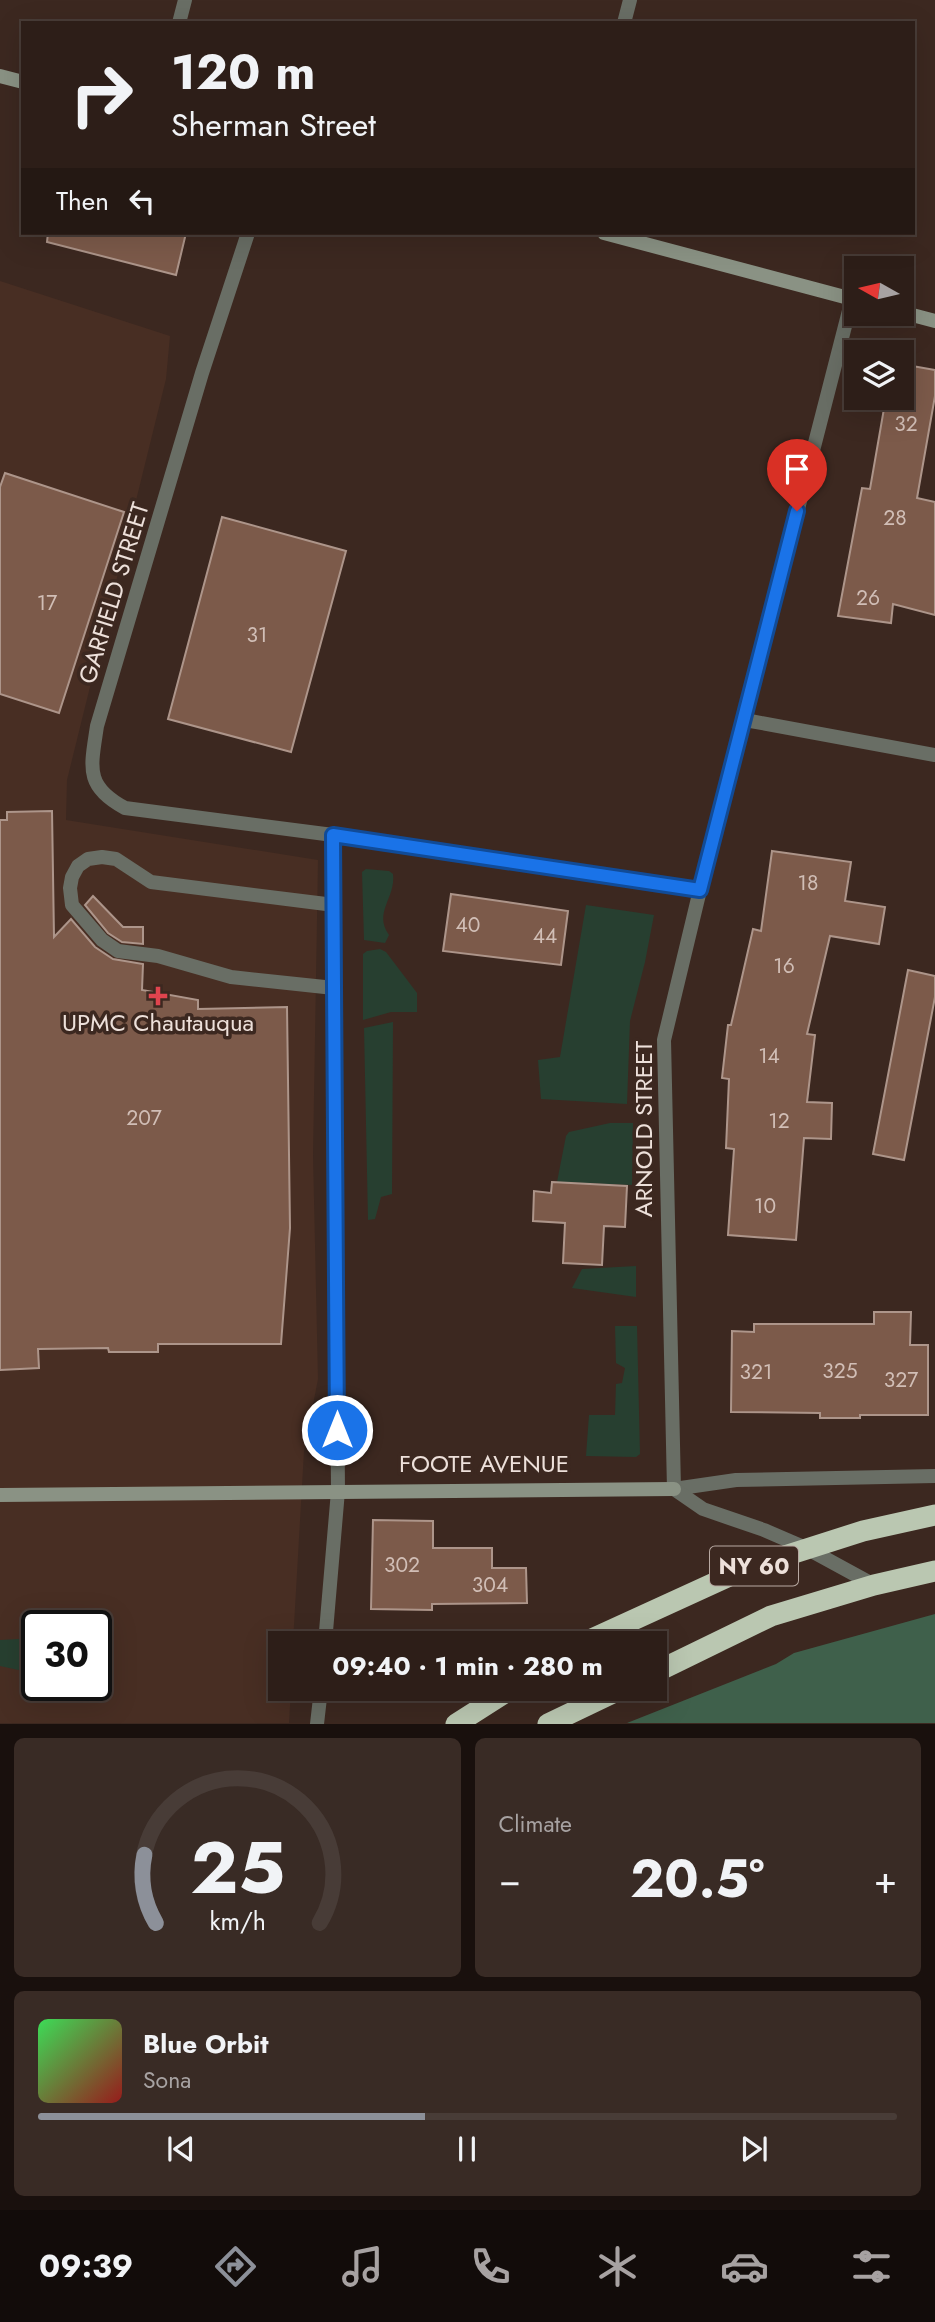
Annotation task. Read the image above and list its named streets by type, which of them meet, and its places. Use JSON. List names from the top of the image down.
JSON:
{
  "streets": {
    "highway": ["NY 60"],
    "street": ["GARFIELD STREET", "ARNOLD STREET", "FOOTE AVENUE"]
  },
  "crossings": [
    ["GARFIELD STREET", "ARNOLD STREET"],
    ["ARNOLD STREET", "FOOTE AVENUE"]
  ],
  "places": {
    "health": ["UPMC Chautauqua"]
  },
  "house_numbers": [
    "32",
    "28",
    "26",
    "17",
    "31",
    "18",
    "40",
    "44",
    "16",
    "14",
    "207",
    "12",
    "10",
    "325",
    "321",
    "327",
    "302",
    "304"
  ],
  "north": "left",
  "page": {
    "turn": ["120 m", "Sherman Street"],
    "then": "Then",
    "limit": "30",
    "trip": "09:40 · 1 min · 280 m",
    "tile": "Climate",
    "heat": ["−", "20.5°", "+"],
    "song": ["Blue Orbit", "Sona"],
    "tabs": "09:39",
    "gauge": ["25", "km/h"]
  }
}
